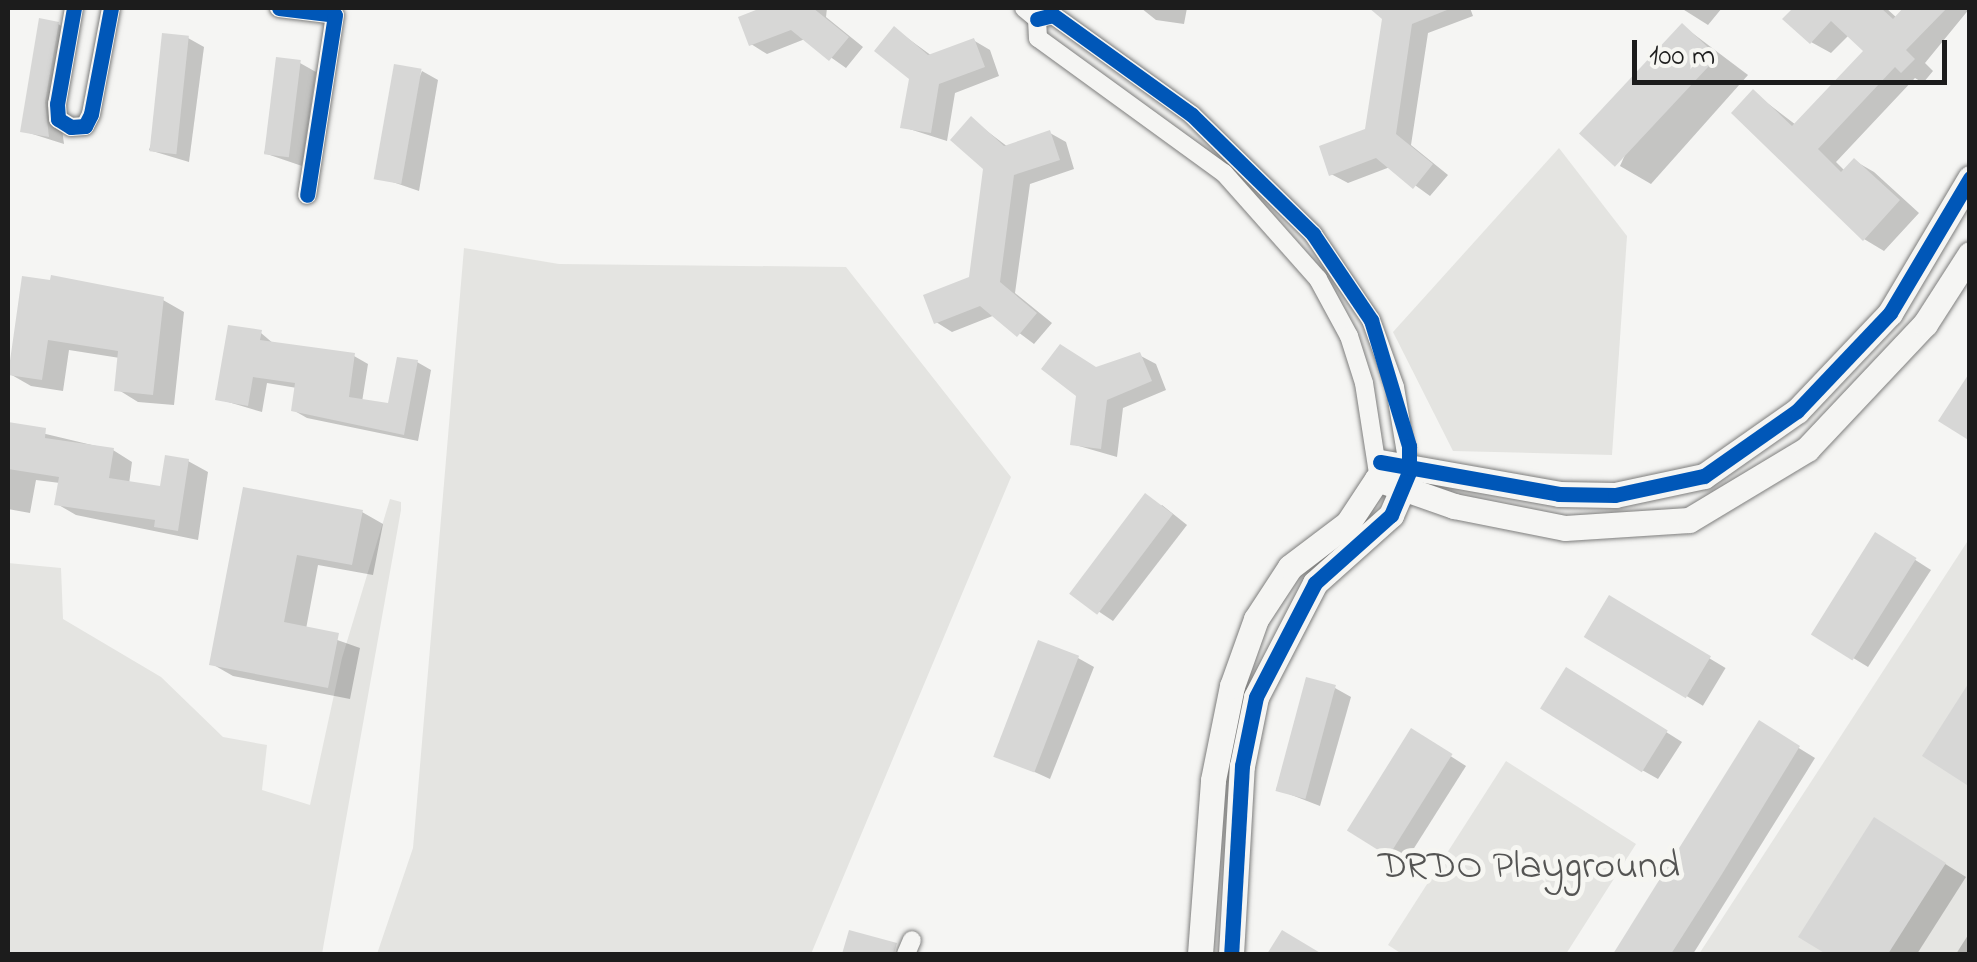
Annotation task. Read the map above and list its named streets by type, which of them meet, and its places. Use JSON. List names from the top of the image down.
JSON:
{
  "parks": ["DRDO Playground"],
  "scale_bar": "100 m"
}
